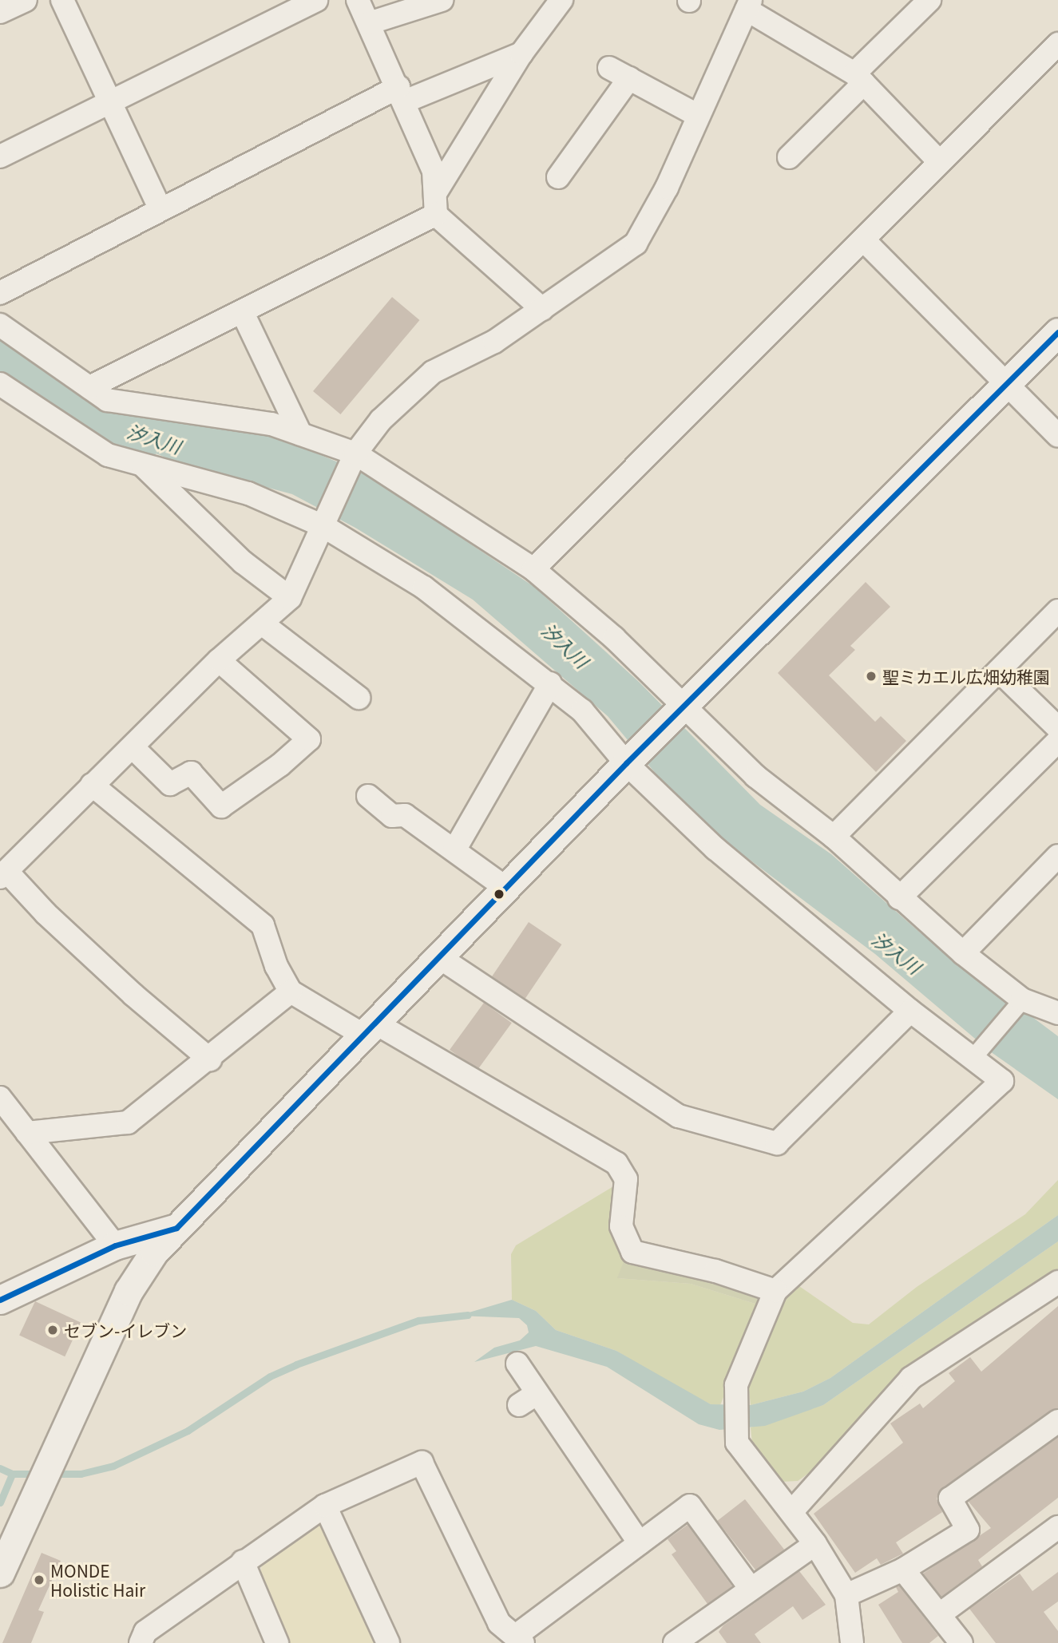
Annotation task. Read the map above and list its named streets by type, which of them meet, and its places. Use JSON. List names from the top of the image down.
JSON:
{
  "water": ["汐入川"],
  "places": ["聖ミカエル広畑幼稚園", "セブン-イレブン", "MONDE Holistic Hair"]
}
